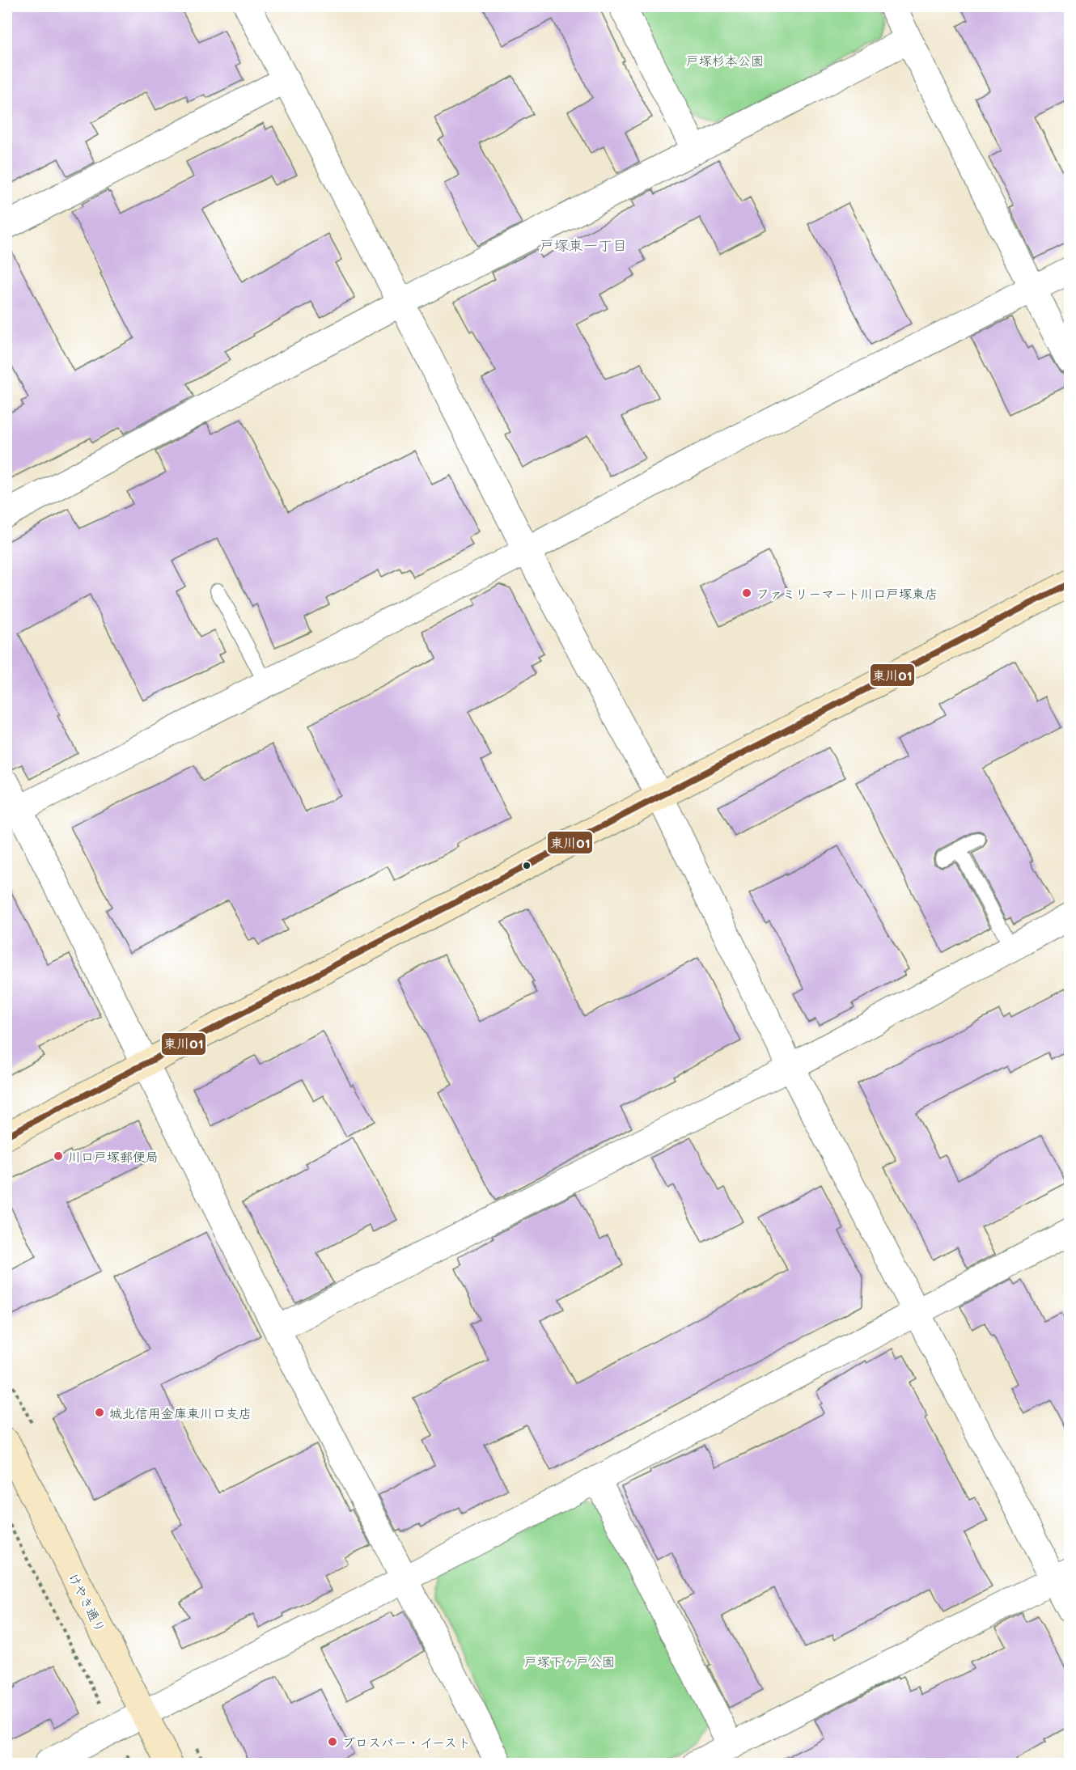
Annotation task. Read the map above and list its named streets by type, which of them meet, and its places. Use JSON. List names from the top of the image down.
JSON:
{
  "streets": {
    "street": ["けやき通り"]
  },
  "districts": ["戸塚東一丁目"],
  "parks": ["戸塚杉本公園", "戸塚下ヶ戸公園"],
  "places": [
    "ファミリーマート川口戸塚東店",
    "川口戸塚郵便局",
    "城北信用金庫東川口支店",
    "プロスパー・イースト"
  ],
  "lines": ["transit line 東川01"]
}
